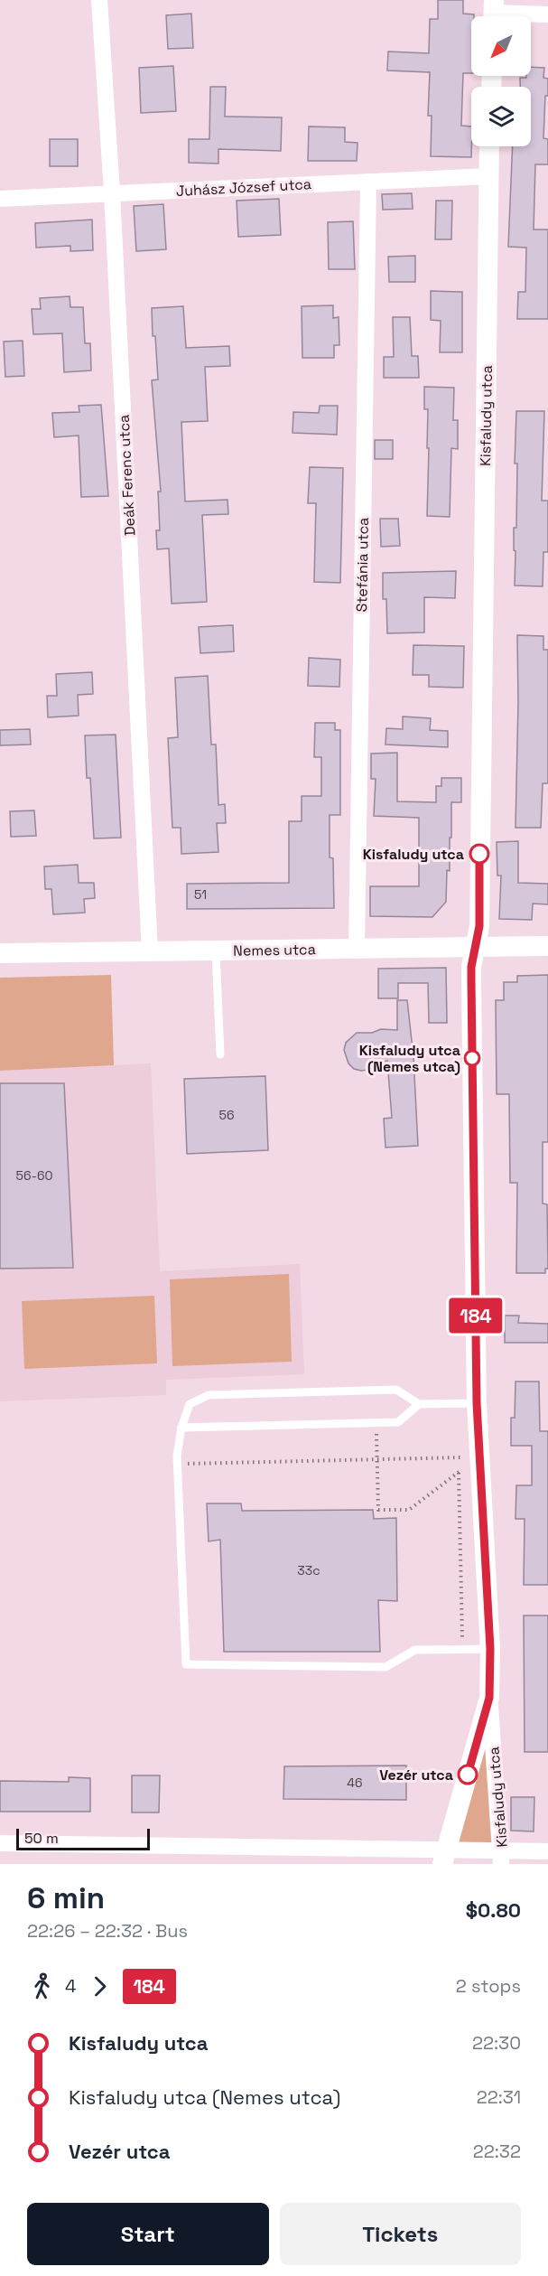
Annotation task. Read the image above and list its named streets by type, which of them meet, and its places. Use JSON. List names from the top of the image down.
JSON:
{
  "streets": {
    "street": [
      "Juhász József utca",
      "Kisfaludy utca",
      "Deák Ferenc utca",
      "Stefánia utca",
      "Nemes utca"
    ]
  },
  "crossings": [
    ["Juhász József utca", "Kisfaludy utca"],
    ["Juhász József utca", "Deák Ferenc utca"],
    ["Juhász József utca", "Stefánia utca"],
    ["Kisfaludy utca", "Nemes utca"],
    ["Deák Ferenc utca", "Nemes utca"],
    ["Stefánia utca", "Nemes utca"]
  ],
  "places": ["Kisfaludy utca", "Kisfaludy utca (Nemes utca)", "Vezér utca"],
  "lines": ["bus line 184"],
  "house_numbers": [
    "51",
    "56",
    "56-60",
    "33c",
    "46"
  ],
  "scale_bar": "50 m",
  "north": "bottom left",
  "page": {
    "on_map": "184",
    "scale": "50 m",
    "heading": ["6 min", "22:26 – 22:32 · Bus", "$0.80"],
    "legs": ["4", "184", "2 stops"],
    "list": [
      {
        "name": "Kisfaludy utca",
        "value": "22:30"
      },
      {
        "name": "Kisfaludy utca (Nemes utca)",
        "value": "22:31"
      },
      {
        "name": "Vezér utca",
        "value": "22:32"
      }
    ],
    "buttons": ["Start", "Tickets"]
  }
}
